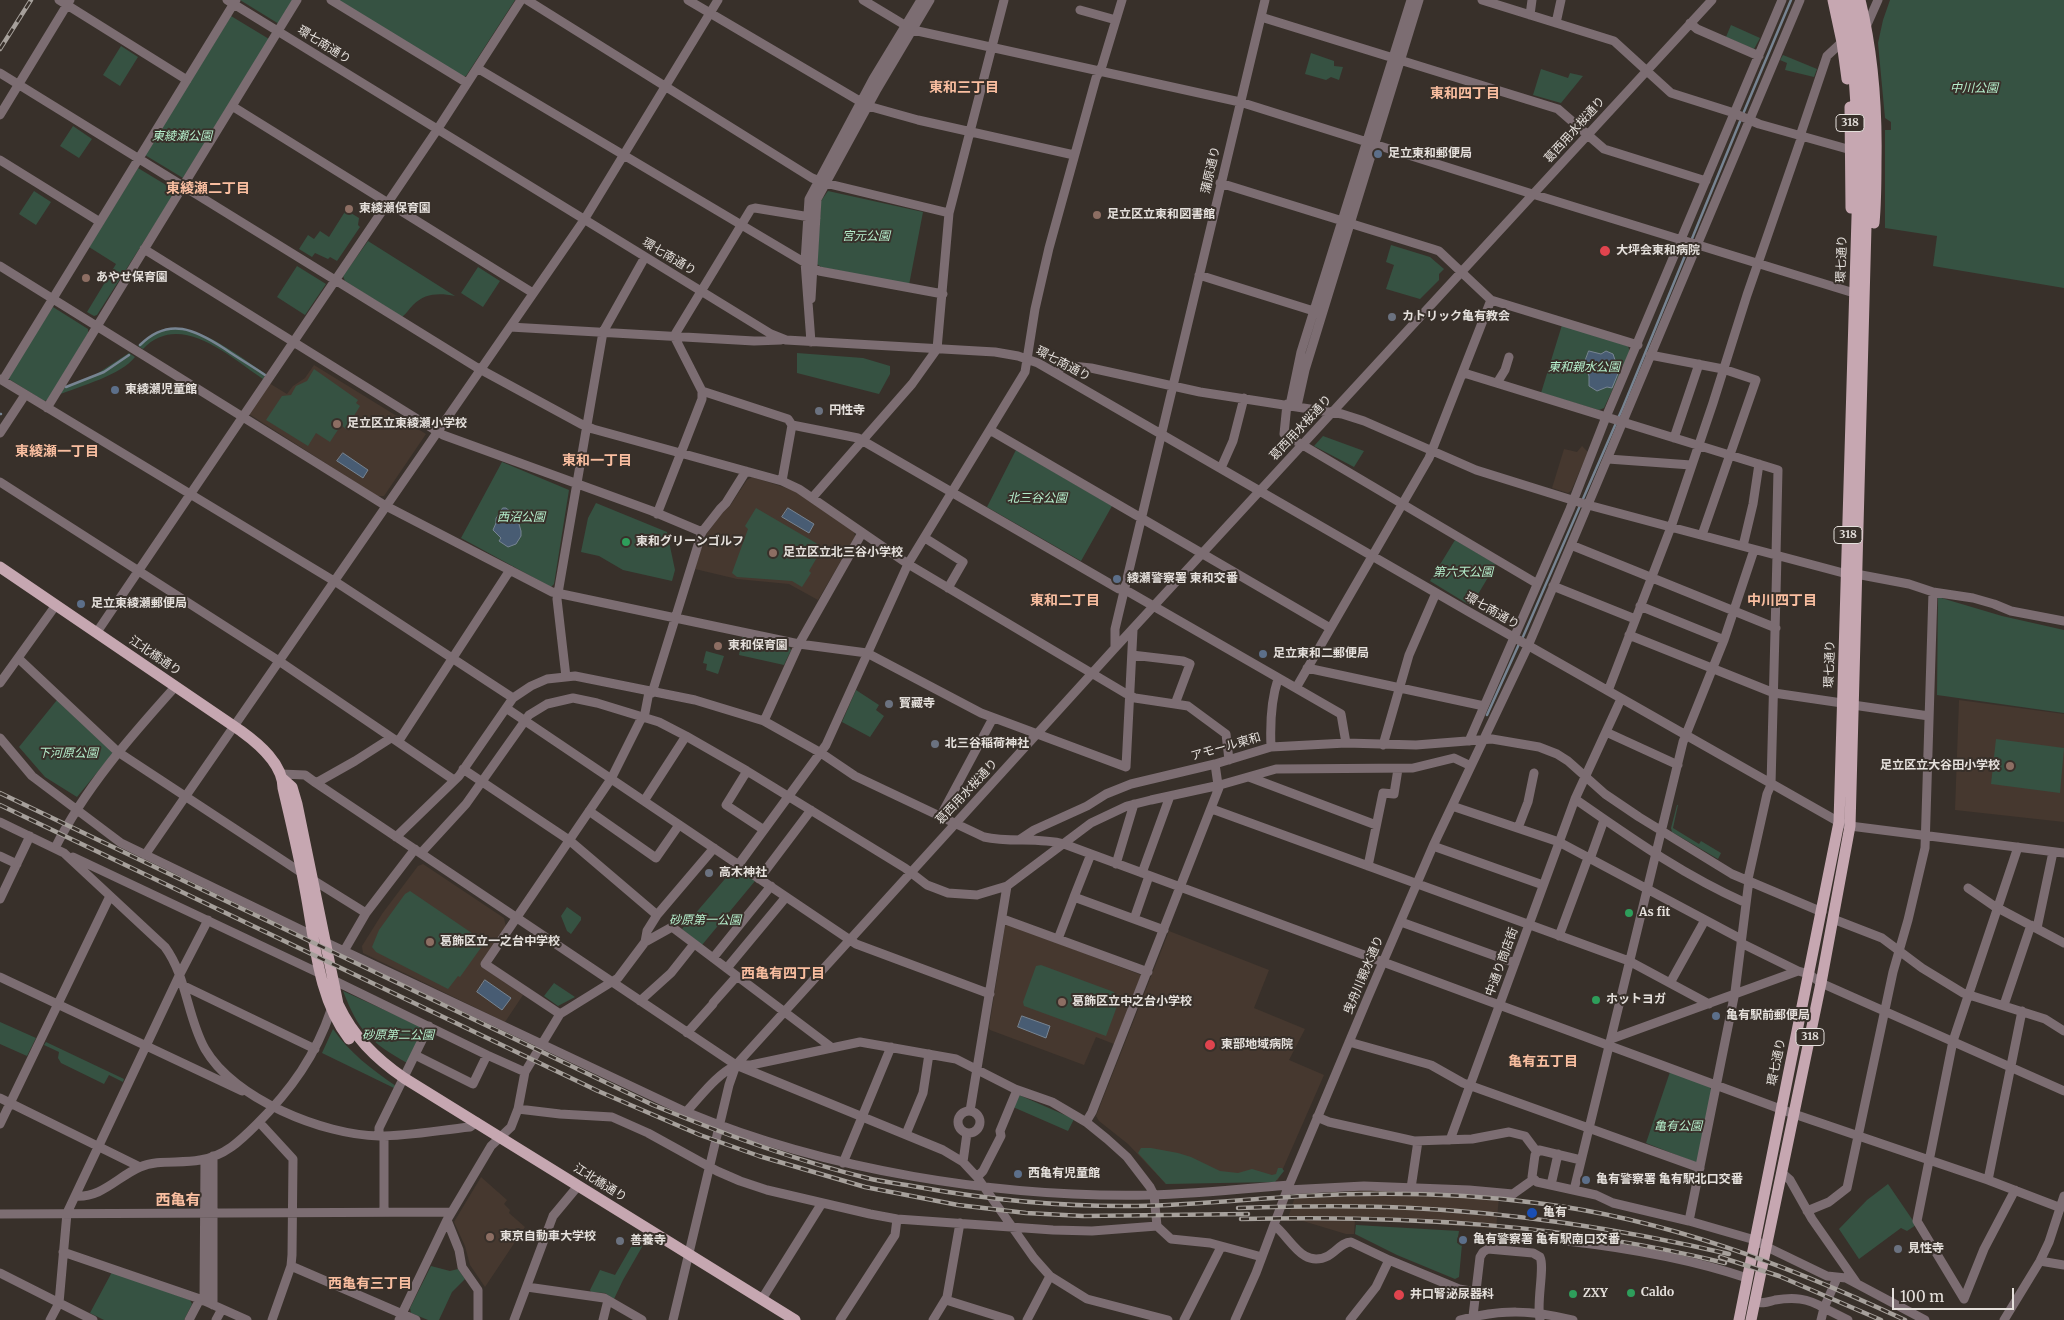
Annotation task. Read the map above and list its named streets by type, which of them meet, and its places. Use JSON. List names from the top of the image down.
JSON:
{
  "streets": {
    "main road": ["318", "環七通り", "江北橋通り"],
    "street": [
      "環七南通り",
      "葛西用水桜通り",
      "蒲原通り",
      "アモール東和",
      "中通り商店街",
      "曳舟川親水通り"
    ]
  },
  "crossings": [
    ["環七南通り", "葛西用水桜通り"],
    ["環七南通り", "蒲原通り"],
    ["環七南通り", "環七通り"],
    ["環七南通り", "中通り商店街"],
    ["環七南通り", "曳舟川親水通り"],
    ["318", "環七通り"],
    ["葛西用水桜通り", "蒲原通り"],
    ["環七通り", "アモール東和"],
    ["アモール東和", "中通り商店街"],
    ["アモール東和", "曳舟川親水通り"]
  ],
  "districts": [
    "東和三丁目",
    "東和四丁目",
    "東綾瀬二丁目",
    "東綾瀬一丁目",
    "東和一丁目",
    "東和二丁目",
    "中川四丁目",
    "西亀有四丁目",
    "亀有五丁目",
    "西亀有",
    "西亀有三丁目"
  ],
  "parks": [
    "中川公園",
    "東綾瀬公園",
    "宮元公園",
    "東和親水公園",
    "北三谷公園",
    "西沼公園",
    "第六天公園",
    "下河原公園",
    "砂原第一公園",
    "砂原第二公園",
    "亀有公園"
  ],
  "places": [
    "足立東和郵便局",
    "東綾瀬保育園",
    "足立区立東和図書館",
    "大坪会東和病院",
    "あやせ保育園",
    "カトリック亀有教会",
    "東綾瀬児童館",
    "円性寺",
    "足立区立東綾瀬小学校",
    "東和グリーンゴルフ",
    "足立区立北三谷小学校",
    "綾瀬警察署 東和交番",
    "足立東綾瀬郵便局",
    "東和保育園",
    "足立東和二郵便局",
    "寳藏寺",
    "北三谷稲荷神社",
    "足立区立大谷田小学校",
    "高木神社",
    "As fit",
    "葛飾区立一之台中学校",
    "ホットヨガ",
    "葛飾区立中之台小学校",
    "亀有駅前郵便局",
    "東部地域病院",
    "西亀有児童館",
    "亀有警察署 亀有駅北口交番",
    "亀有",
    "東京自動車大学校",
    "亀有警察署 亀有駅南口交番",
    "善養寺",
    "見性寺",
    "Caldo",
    "ZXY",
    "井口腎泌尿器科"
  ],
  "scale_bar": "100 m"
}
